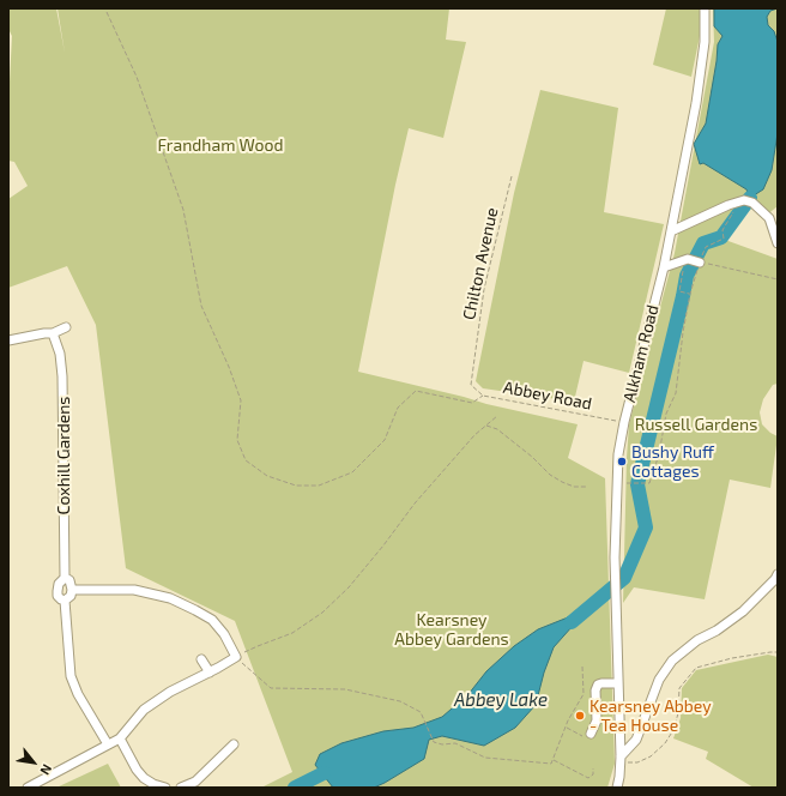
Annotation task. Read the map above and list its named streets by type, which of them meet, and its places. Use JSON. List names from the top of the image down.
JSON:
{
  "streets": {
    "street": ["Alkham Road", "Coxhill Gardens"],
    "path": ["Chilton Avenue", "Abbey Road"]
  },
  "crossings": [
    ["Chilton Avenue", "Abbey Road"],
    ["Alkham Road", "Abbey Road"]
  ],
  "water": ["Abbey Lake"],
  "parks": ["Frandham Wood", "Russell Gardens", "Kearsney Abbey Gardens"],
  "places": ["Bushy Ruff Cottages", "Kearsney Abbey - Tea House"],
  "north": "bottom right"
}
